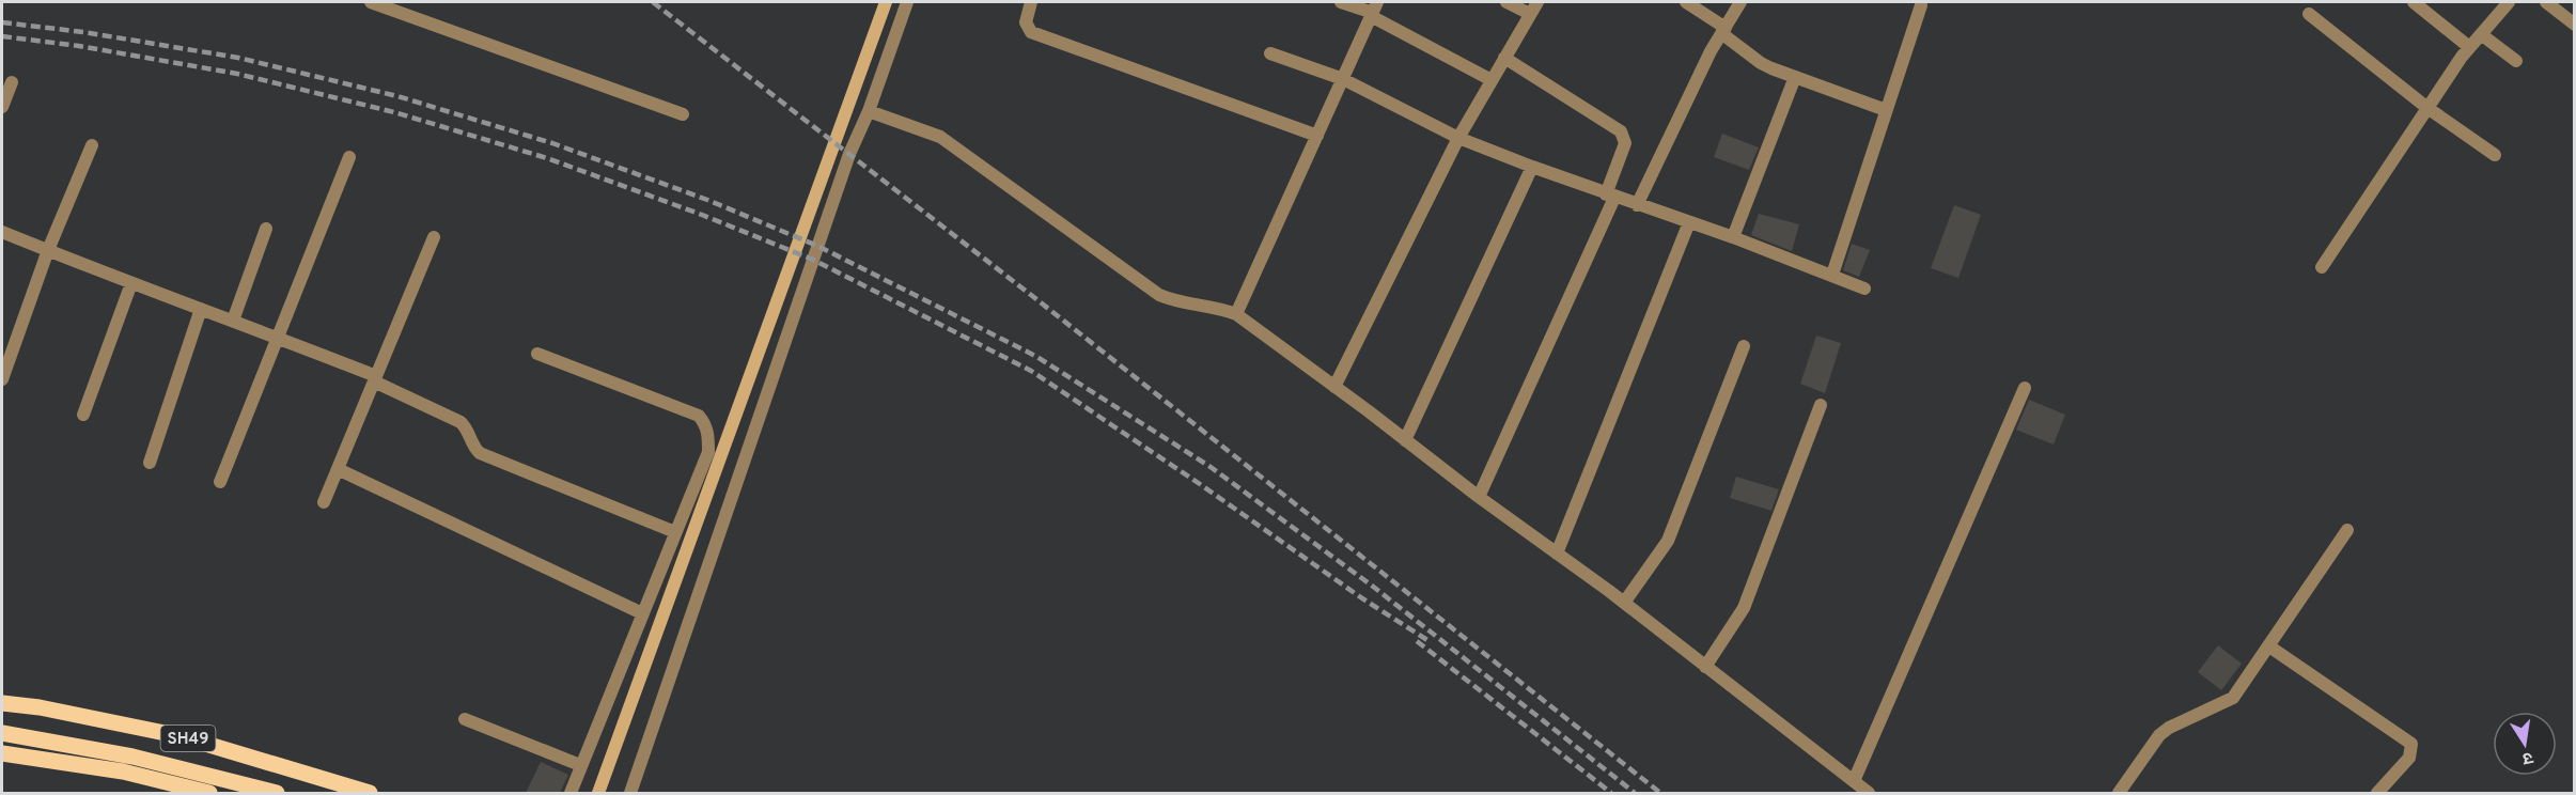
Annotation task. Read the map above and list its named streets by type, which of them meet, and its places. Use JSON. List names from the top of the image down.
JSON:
{
  "streets": {
    "main road": ["SH49"]
  },
  "north": "bottom"
}
